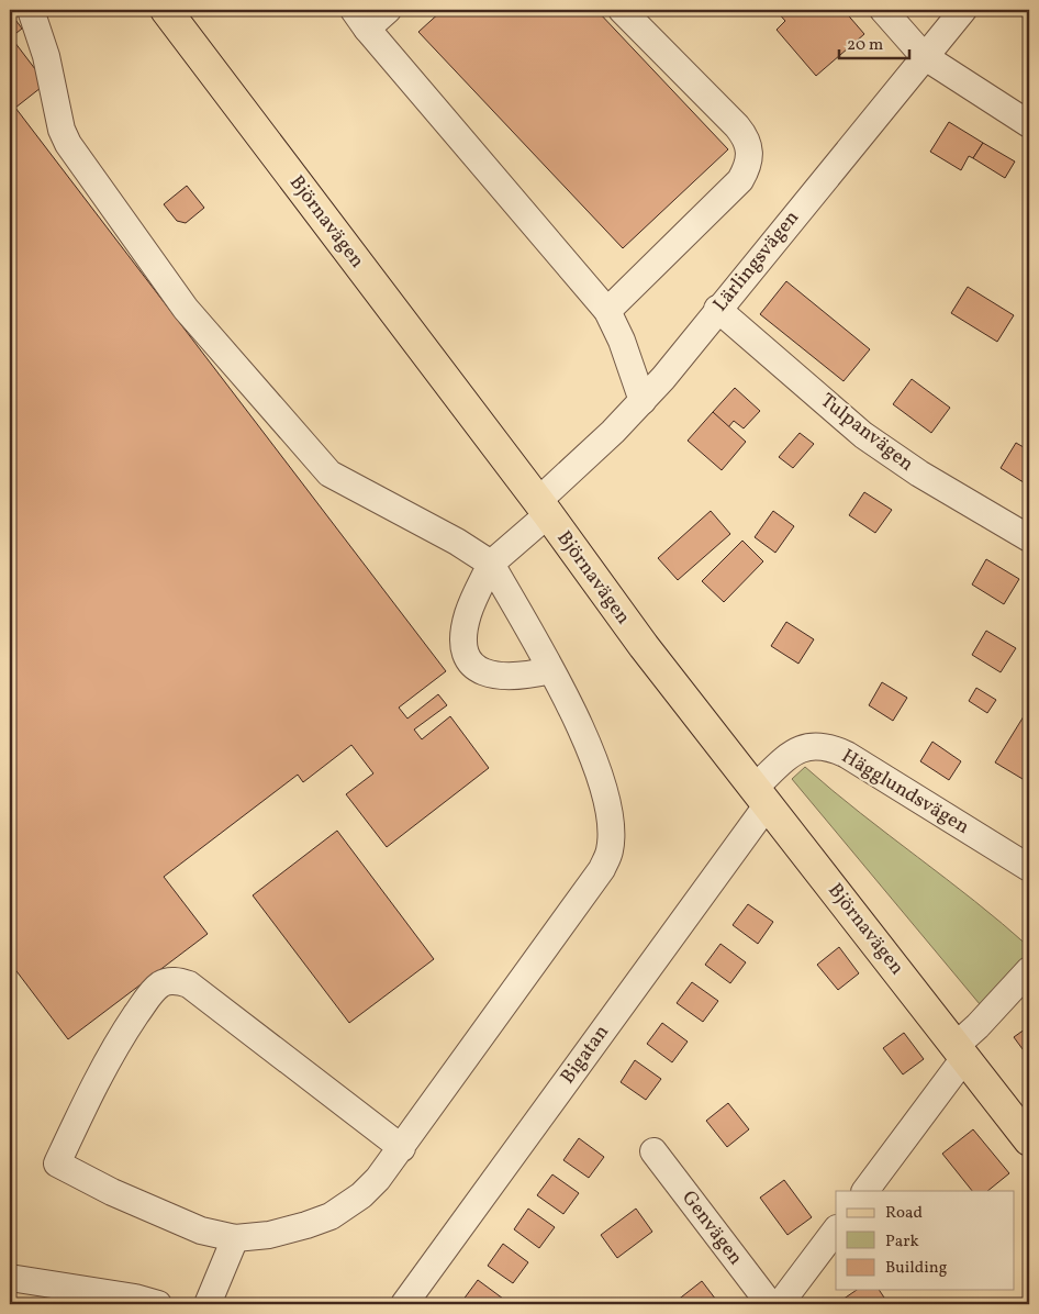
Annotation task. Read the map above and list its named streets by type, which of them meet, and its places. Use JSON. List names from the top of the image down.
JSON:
{
  "streets": {
    "main road": ["Björnavägen"],
    "street": [
      "Lärlingsvägen",
      "Tulpanvägen",
      "Hägglundsvägen",
      "Bigatan",
      "Genvägen"
    ]
  },
  "crossings": [
    ["Björnavägen", "Lärlingsvägen"],
    ["Björnavägen", "Hägglundsvägen"],
    ["Björnavägen", "Bigatan"],
    ["Lärlingsvägen", "Tulpanvägen"],
    ["Hägglundsvägen", "Bigatan"]
  ],
  "legend": ["Road", "Park", "Building"],
  "scale_bar": "20 m"
}
